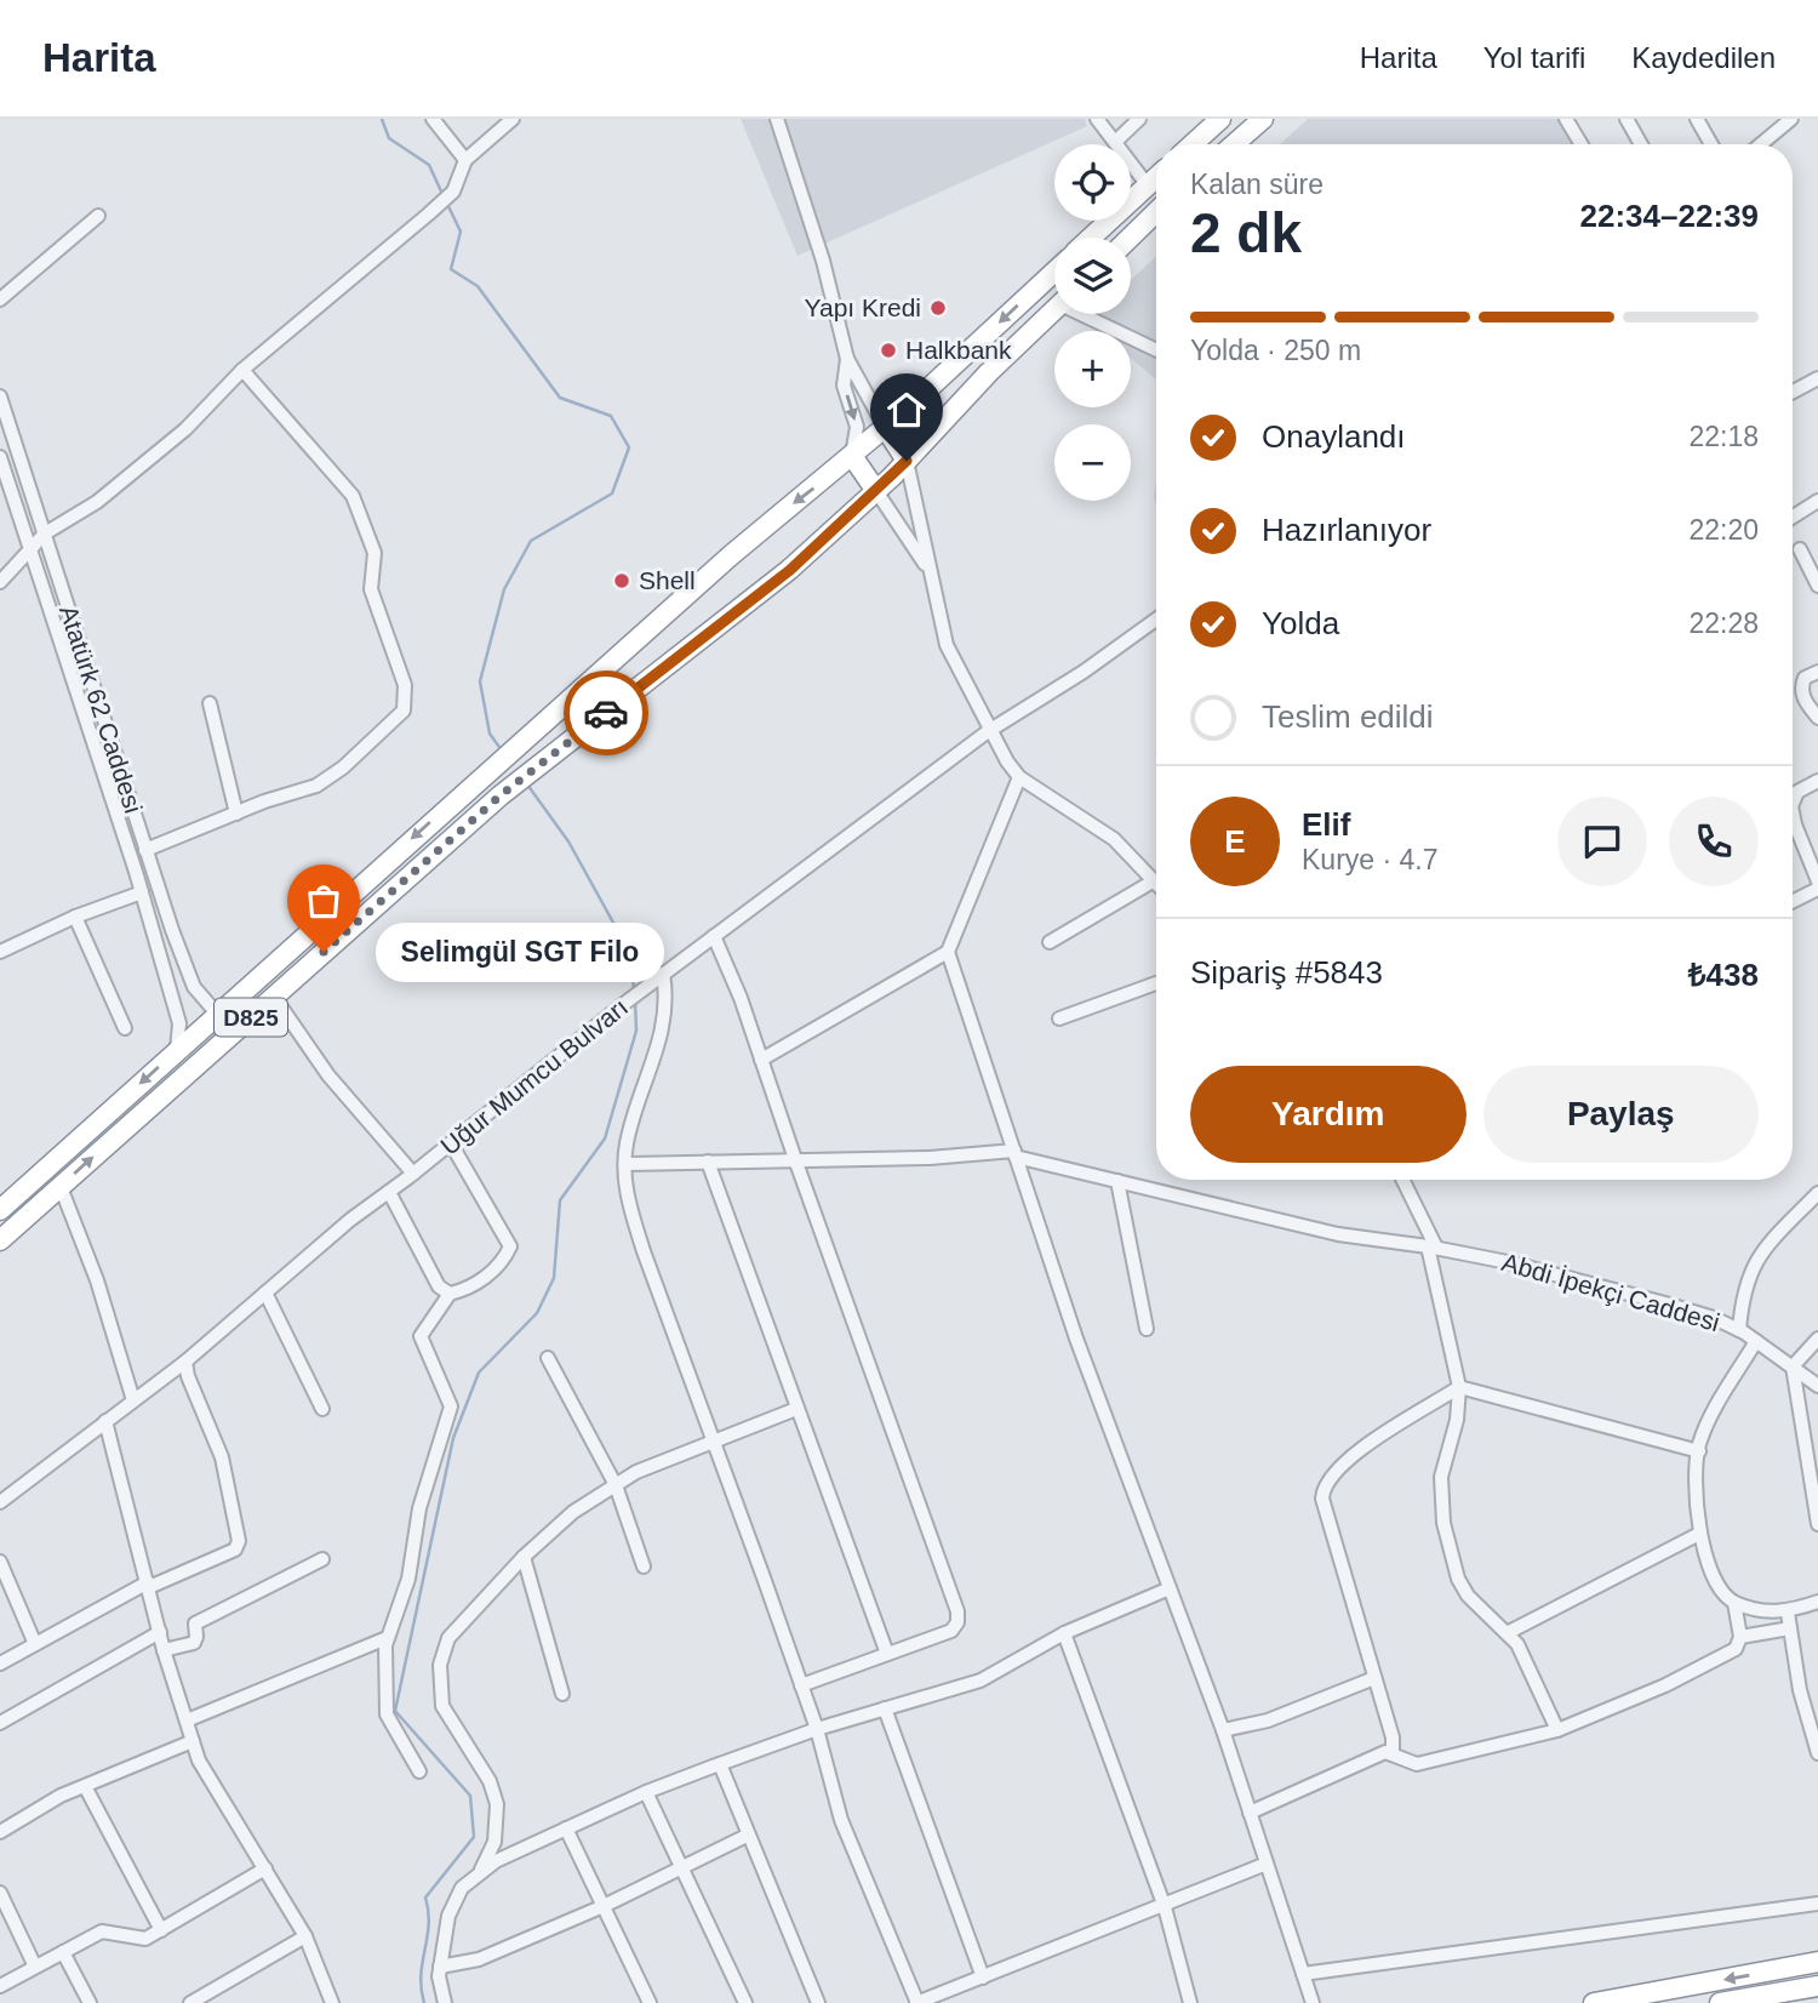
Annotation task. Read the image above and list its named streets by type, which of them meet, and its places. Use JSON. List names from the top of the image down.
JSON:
{
  "streets": {
    "highway": ["D825"],
    "street": ["Atatürk 62 Caddesi", "Uğur Mumcu Bulvarı", "Abdi İpekçi Caddesi"]
  },
  "crossings": [
    ["Atatürk 62 Caddesi", "D825"]
  ],
  "places": [
    "Yapı Kredi",
    "Halkbank",
    "Shell",
    "Selimgül SGT Filo"
  ],
  "page": {
    "header": "Harita",
    "nav": ["Harita", "Yol tarifi", "Kaydedilen"],
    "map_buttons": ["+", "−"],
    "heading": ["2 dk", "Kalan süre", "22:34–22:39"],
    "panel": [
      "Elif",
      "Kurye · 4.7",
      "Sipariş #5843",
      "₺438"
    ],
    "bar": "Yolda · 250 m",
    "list": [
      ["Onaylandı", "22:18"],
      ["Hazırlanıyor", "22:20"],
      ["Yolda", "22:28"],
      "Teslim edildi"
    ],
    "round": "E",
    "bubble": "Selimgül SGT Filo",
    "buttons": ["Yardım", "Paylaş"]
  }
}
